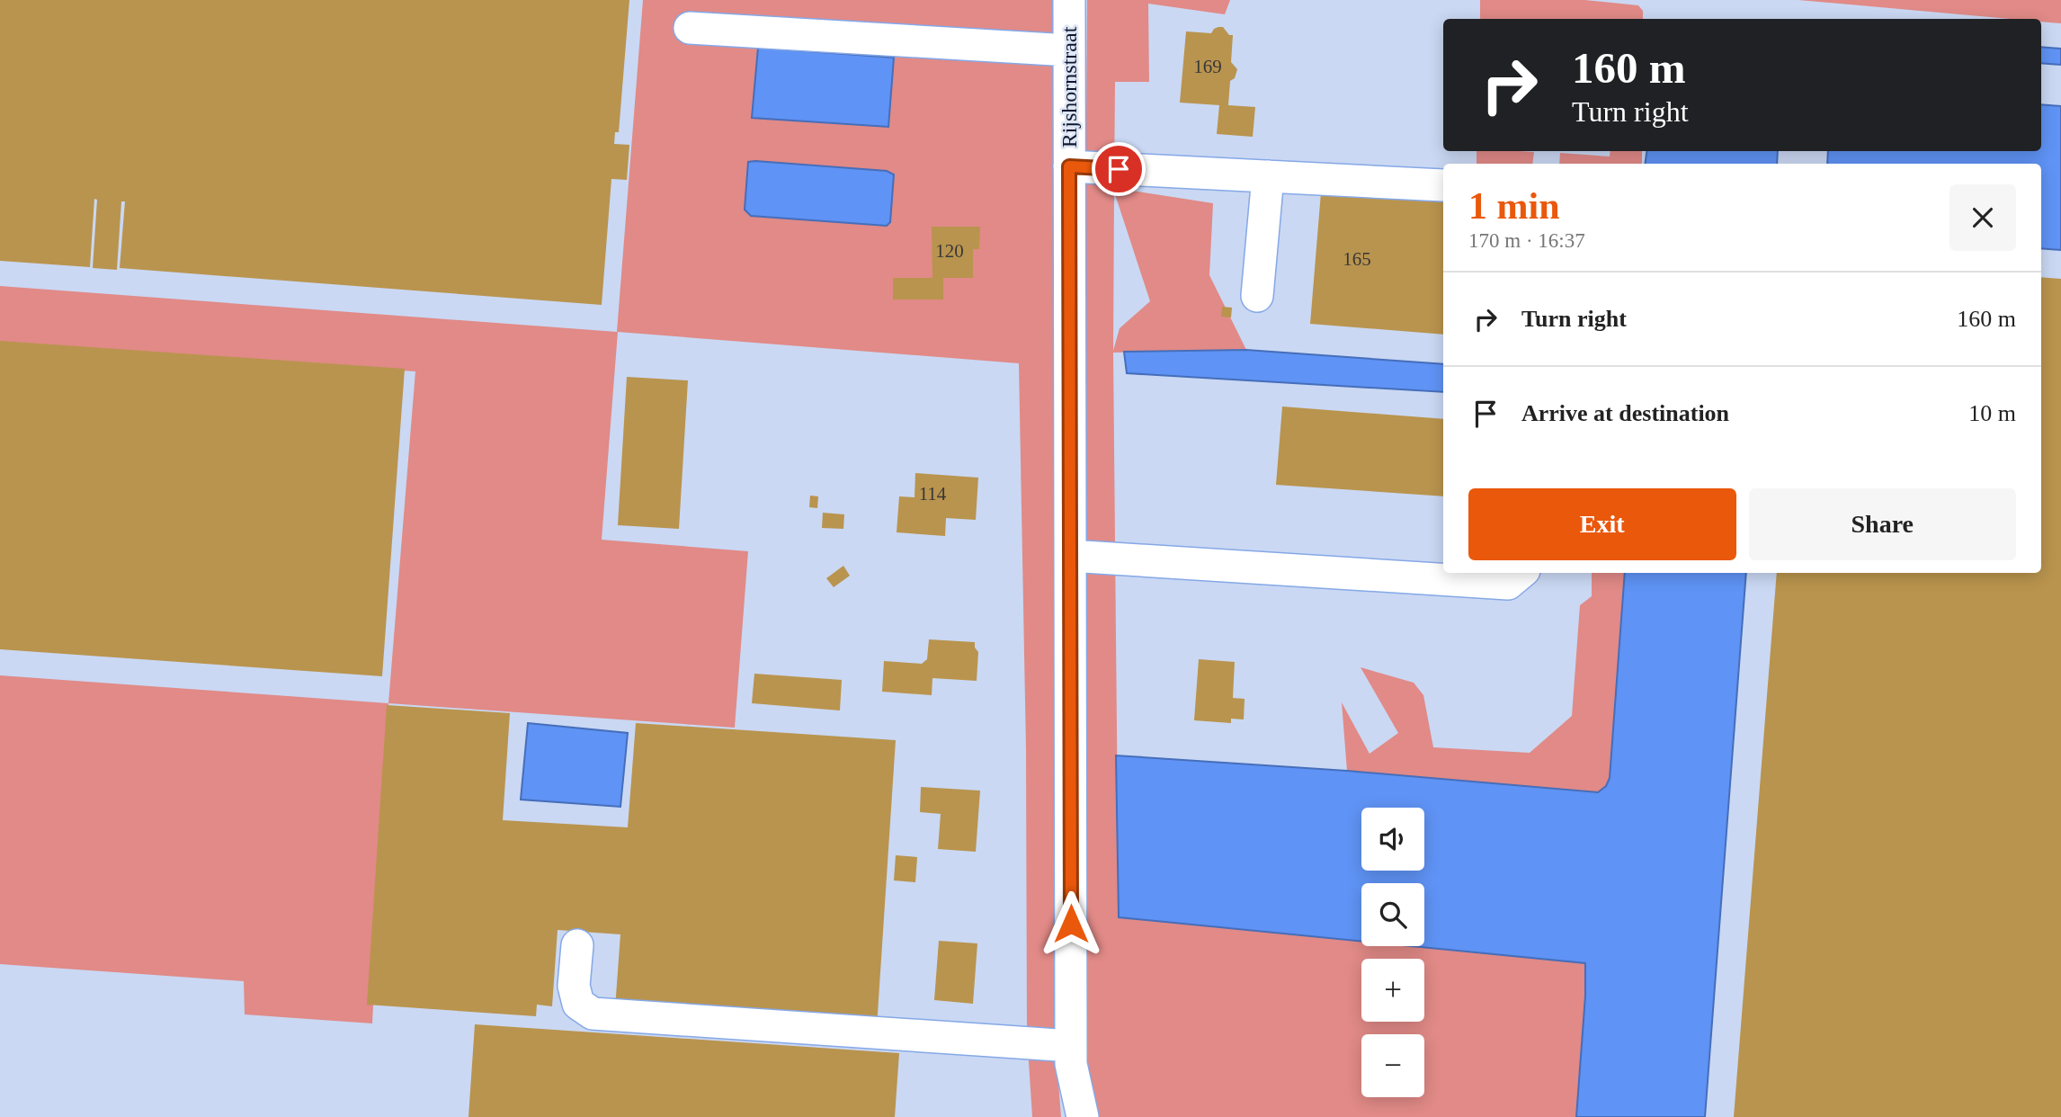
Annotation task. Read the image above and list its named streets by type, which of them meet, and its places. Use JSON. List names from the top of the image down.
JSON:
{
  "streets": {
    "street": ["Rijshornstraat"]
  },
  "house_numbers": [
    "169",
    "120",
    "165",
    "114"
  ],
  "page": {
    "turn": ["160 m", "Turn right"],
    "heading": ["1 min", "170 m · 16:37"],
    "list": [
      {
        "name": "Turn right",
        "value": "160 m"
      },
      {
        "name": "Arrive at destination",
        "value": "10 m"
      }
    ],
    "buttons": ["Exit", "Share"],
    "map_buttons": ["+", "−"]
  }
}
